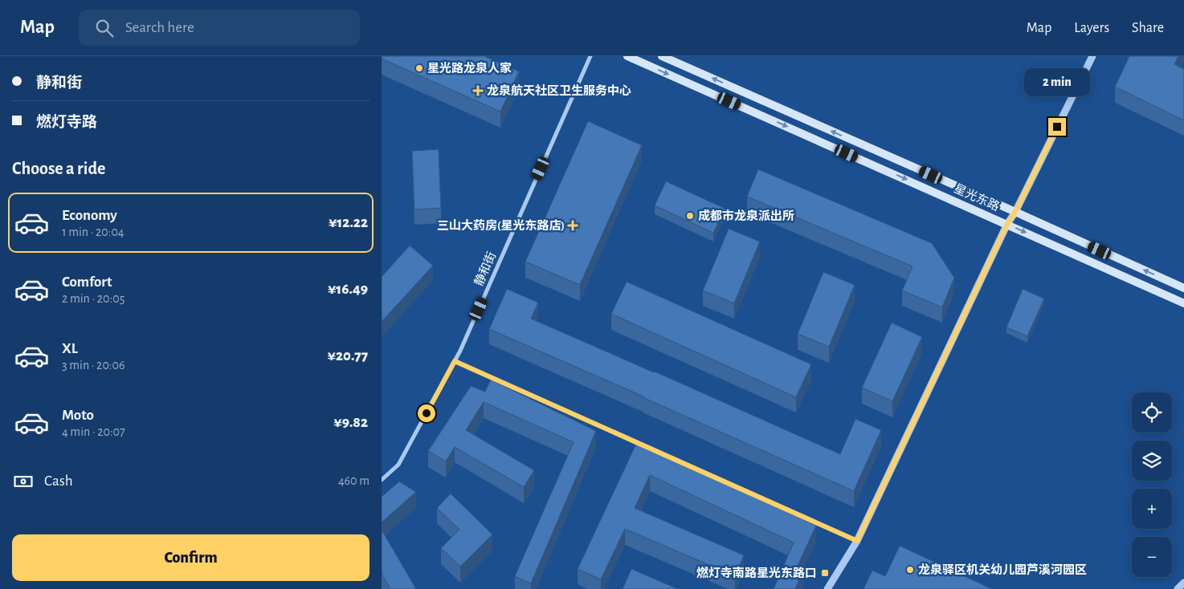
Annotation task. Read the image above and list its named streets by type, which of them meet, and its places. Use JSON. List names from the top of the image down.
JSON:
{
  "streets": {
    "main road": ["星光东路"],
    "street": ["静和街"]
  },
  "places": {
    "other": ["星光路龙泉人家", "成都市龙泉派出所", "龙泉驿区机关幼儿园芦溪河园区"],
    "health": ["龙泉航天社区卫生服务中心", "三山大药房(星光东路店)"],
    "transit": ["燃灯寺南路星光东路口"]
  },
  "page": {
    "header": "Map",
    "search": "Search here",
    "nav": ["Map", "Layers", "Share"],
    "banner": ["静和街", "燃灯寺路"],
    "bubble": "2 min",
    "heading": "Choose a ride",
    "list": [
      {
        "name": "Economy",
        "note": "1 min · 20:04",
        "value": "¥12.22"
      },
      {
        "name": "Comfort",
        "note": "2 min · 20:05",
        "value": "¥16.49"
      },
      {
        "name": "XL",
        "note": "3 min · 20:06",
        "value": "¥20.77"
      },
      {
        "name": "Moto",
        "note": "4 min · 20:07",
        "value": "¥9.82"
      }
    ],
    "map_buttons": ["+", "−"],
    "pay": ["Cash", "460 m"],
    "buttons": "Confirm"
  }
}
